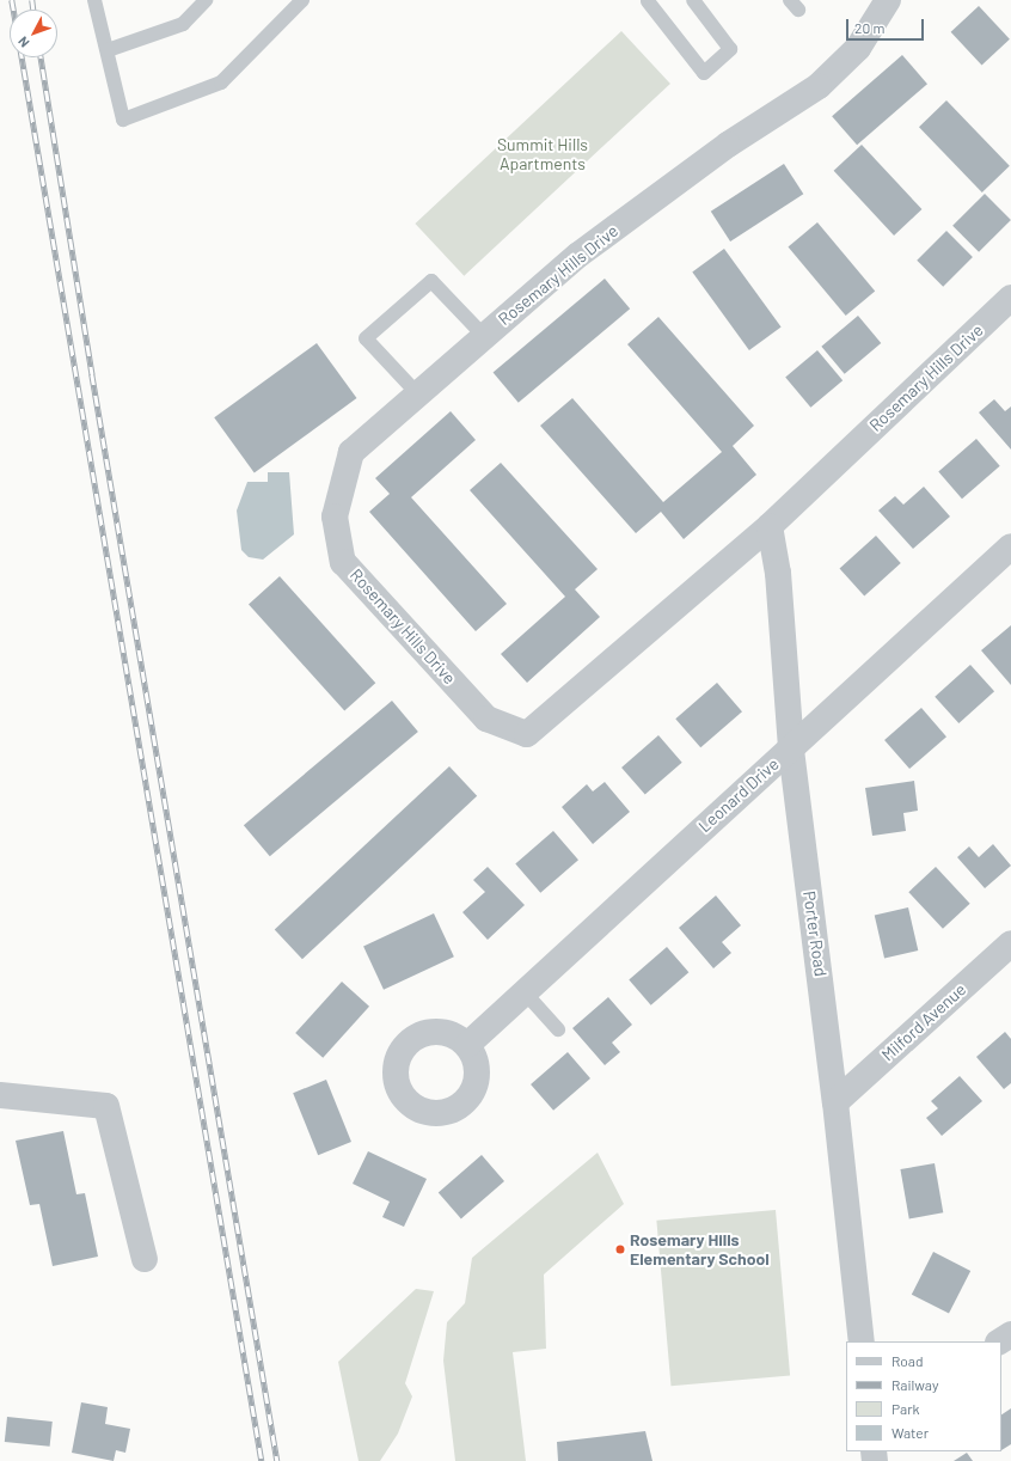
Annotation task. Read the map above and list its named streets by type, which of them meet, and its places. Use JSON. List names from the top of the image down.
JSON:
{
  "streets": {
    "street": [
      "Rosemary Hills Drive",
      "Leonard Drive",
      "Porter Road",
      "Milford Avenue"
    ]
  },
  "crossings": [
    ["Rosemary Hills Drive", "Porter Road"],
    ["Leonard Drive", "Porter Road"],
    ["Porter Road", "Milford Avenue"]
  ],
  "parks": ["Summit Hills Apartments"],
  "places": ["Rosemary Hills Elementary School"],
  "legend": [
    "Road",
    "Railway",
    "Park",
    "Water"
  ],
  "scale_bar": "20 m",
  "north": "bottom left"
}
